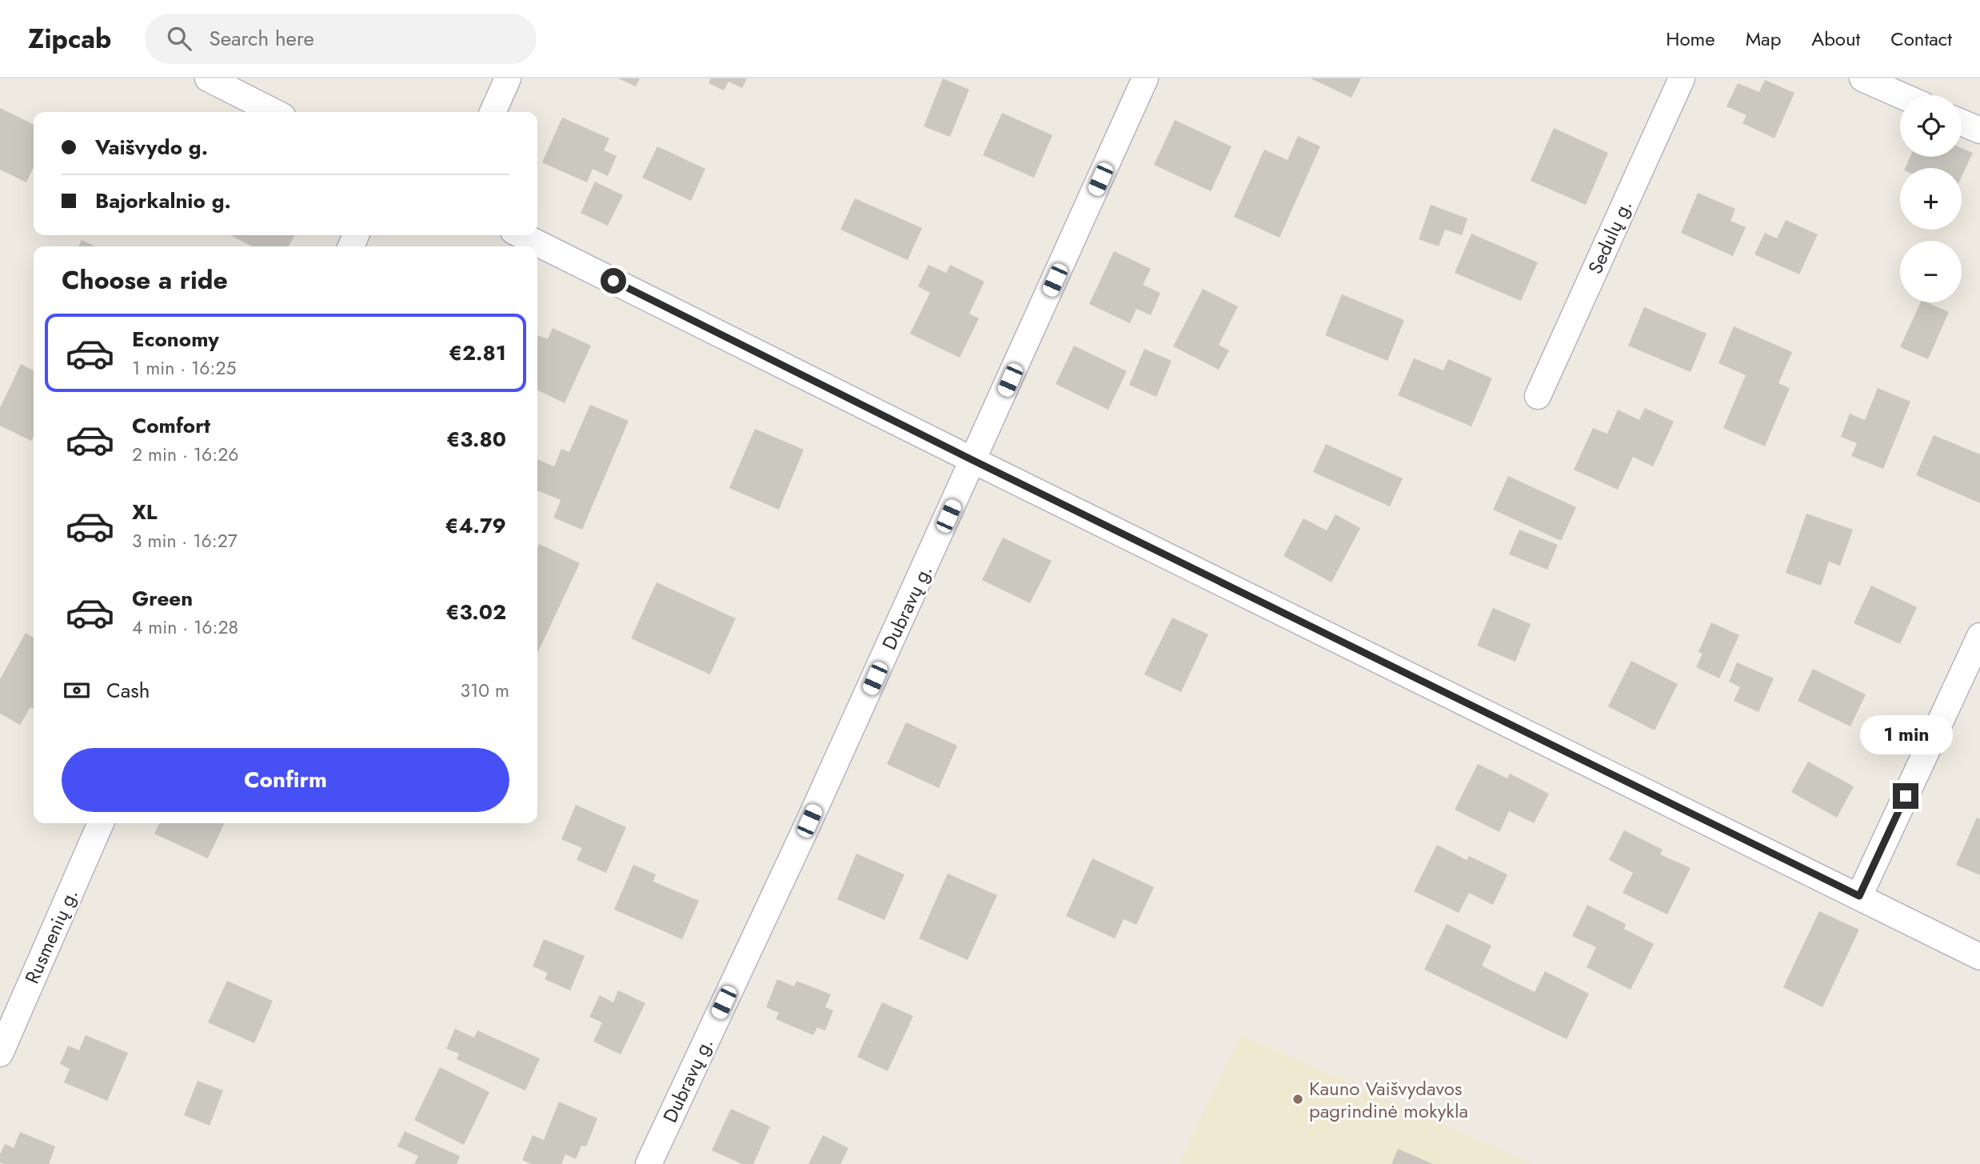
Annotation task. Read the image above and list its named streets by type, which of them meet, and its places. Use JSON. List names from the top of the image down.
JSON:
{
  "streets": {
    "street": ["Sedulų g.", "Dubravų g.", "Rusmenių g."]
  },
  "places": ["Kauno Vaišvydavos pagrindinė mokykla"],
  "page": {
    "header": "Zipcab",
    "search": "Search here",
    "nav": [
      "Home",
      "Map",
      "About",
      "Contact"
    ],
    "map_buttons": ["+", "−"],
    "banner": ["Vaišvydo g.", "Bajorkalnio g."],
    "heading": "Choose a ride",
    "list": [
      {
        "name": "Economy",
        "note": "1 min · 16:25",
        "value": "€2.81"
      },
      {
        "name": "Comfort",
        "note": "2 min · 16:26",
        "value": "€3.80"
      },
      {
        "name": "XL",
        "note": "3 min · 16:27",
        "value": "€4.79"
      },
      {
        "name": "Green",
        "note": "4 min · 16:28",
        "value": "€3.02"
      }
    ],
    "pay": ["Cash", "310 m"],
    "bubble": "1 min",
    "buttons": "Confirm"
  }
}
